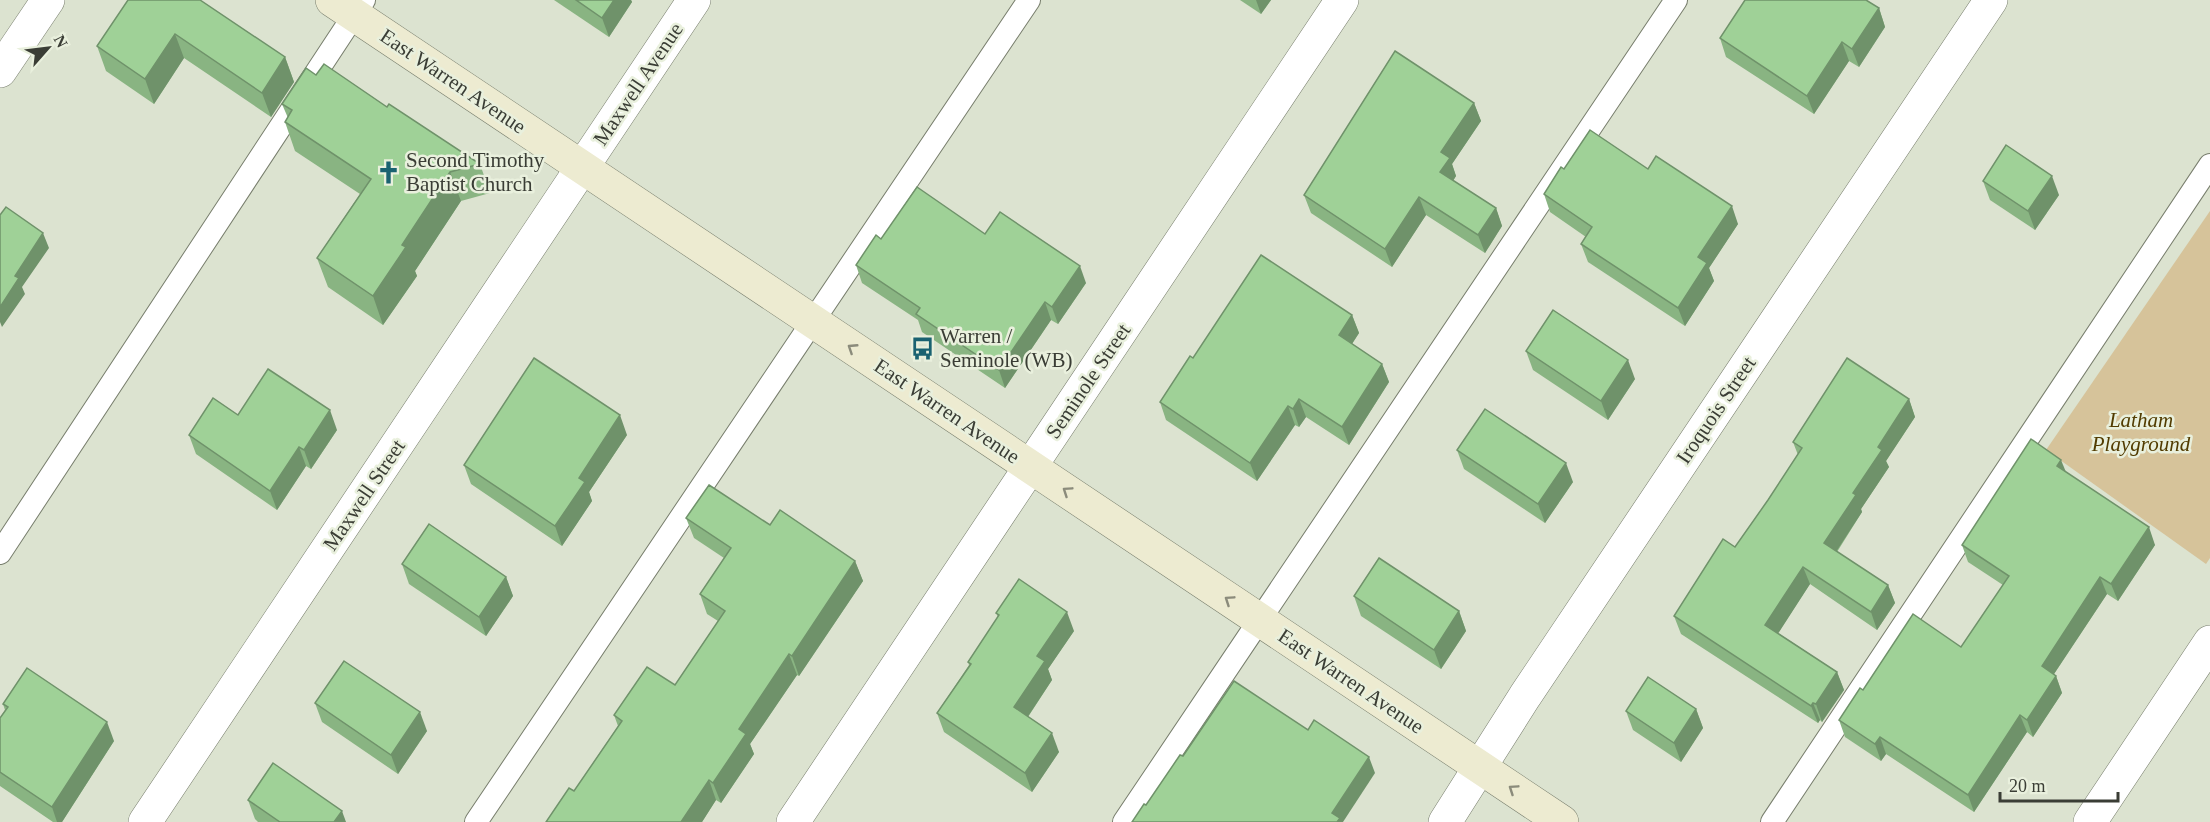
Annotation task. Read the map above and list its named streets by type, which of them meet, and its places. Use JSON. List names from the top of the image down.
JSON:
{
  "streets": {
    "main road": ["East Warren Avenue"],
    "street": [
      "Maxwell Avenue",
      "Seminole Street",
      "Iroquois Street",
      "Maxwell Street"
    ]
  },
  "crossings": [
    ["East Warren Avenue", "Maxwell Avenue"],
    ["East Warren Avenue", "Seminole Street"],
    ["East Warren Avenue", "Iroquois Street"],
    ["East Warren Avenue", "Maxwell Street"],
    ["Maxwell Avenue", "Maxwell Street"]
  ],
  "one_way": ["East Warren Avenue"],
  "parks": ["Latham Playground"],
  "places": {
    "church": ["Second Timothy Baptist Church"],
    "bus stop": ["Warren / Seminole (WB)"]
  },
  "scale_bar": "20 m",
  "north": "top right"
}
